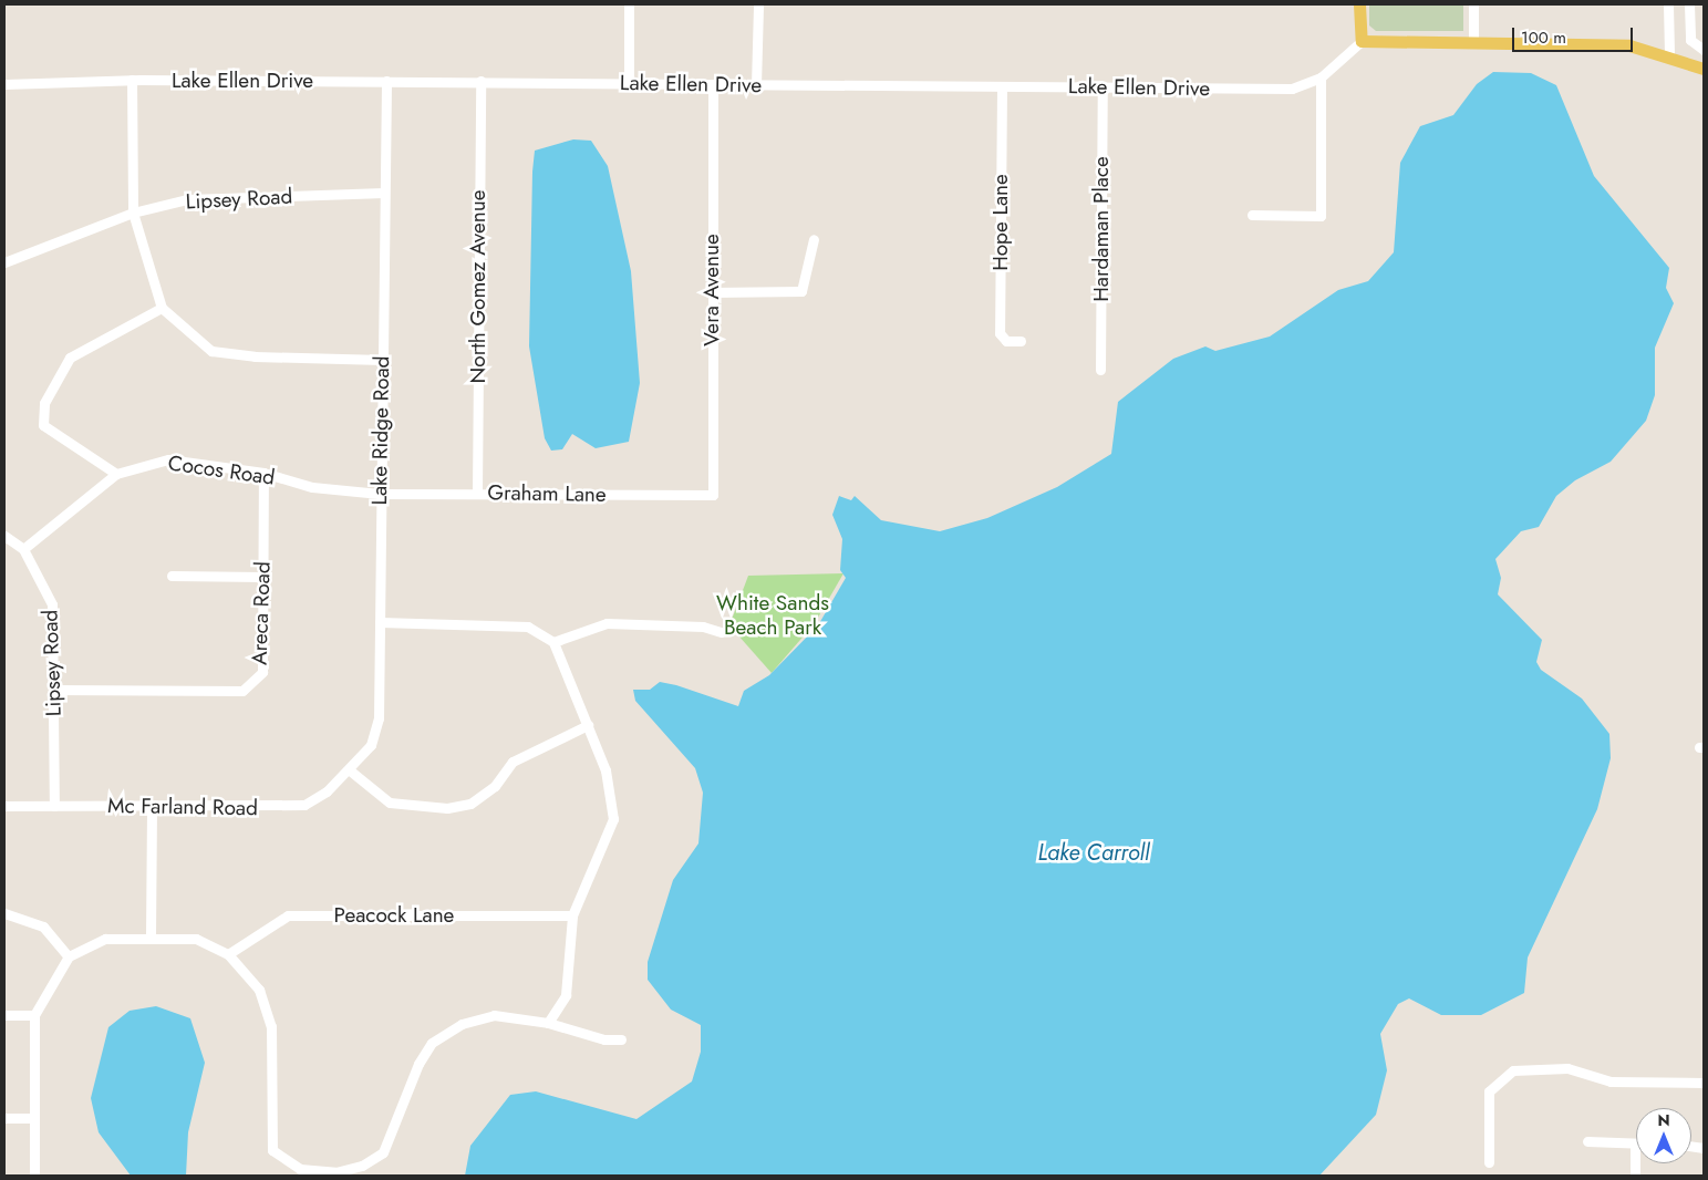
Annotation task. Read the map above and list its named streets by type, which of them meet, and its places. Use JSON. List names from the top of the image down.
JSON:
{
  "streets": {
    "street": [
      "Lake Ellen Drive",
      "Lipsey Road",
      "Hope Lane",
      "Hardaman Place",
      "North Gomez Avenue",
      "Vera Avenue",
      "Lake Ridge Road",
      "Cocos Road",
      "Graham Lane",
      "Areca Road",
      "Mc Farland Road",
      "Peacock Lane"
    ]
  },
  "crossings": [
    ["Lake Ellen Drive", "Hope Lane"],
    ["Lake Ellen Drive", "Hardaman Place"],
    ["Lake Ellen Drive", "North Gomez Avenue"],
    ["Lake Ellen Drive", "Vera Avenue"],
    ["Lake Ellen Drive", "Lake Ridge Road"],
    ["Lipsey Road", "Lake Ridge Road"],
    ["Lipsey Road", "Cocos Road"],
    ["Lipsey Road", "Areca Road"],
    ["Lipsey Road", "Mc Farland Road"],
    ["North Gomez Avenue", "Graham Lane"],
    ["Vera Avenue", "Graham Lane"],
    ["Lake Ridge Road", "Cocos Road"],
    ["Lake Ridge Road", "Graham Lane"],
    ["Lake Ridge Road", "Mc Farland Road"],
    ["Cocos Road", "Graham Lane"],
    ["Cocos Road", "Areca Road"]
  ],
  "water": ["Lake Carroll"],
  "parks": ["White Sands Beach Park"],
  "scale_bar": "100 m",
  "north": "top"
}
